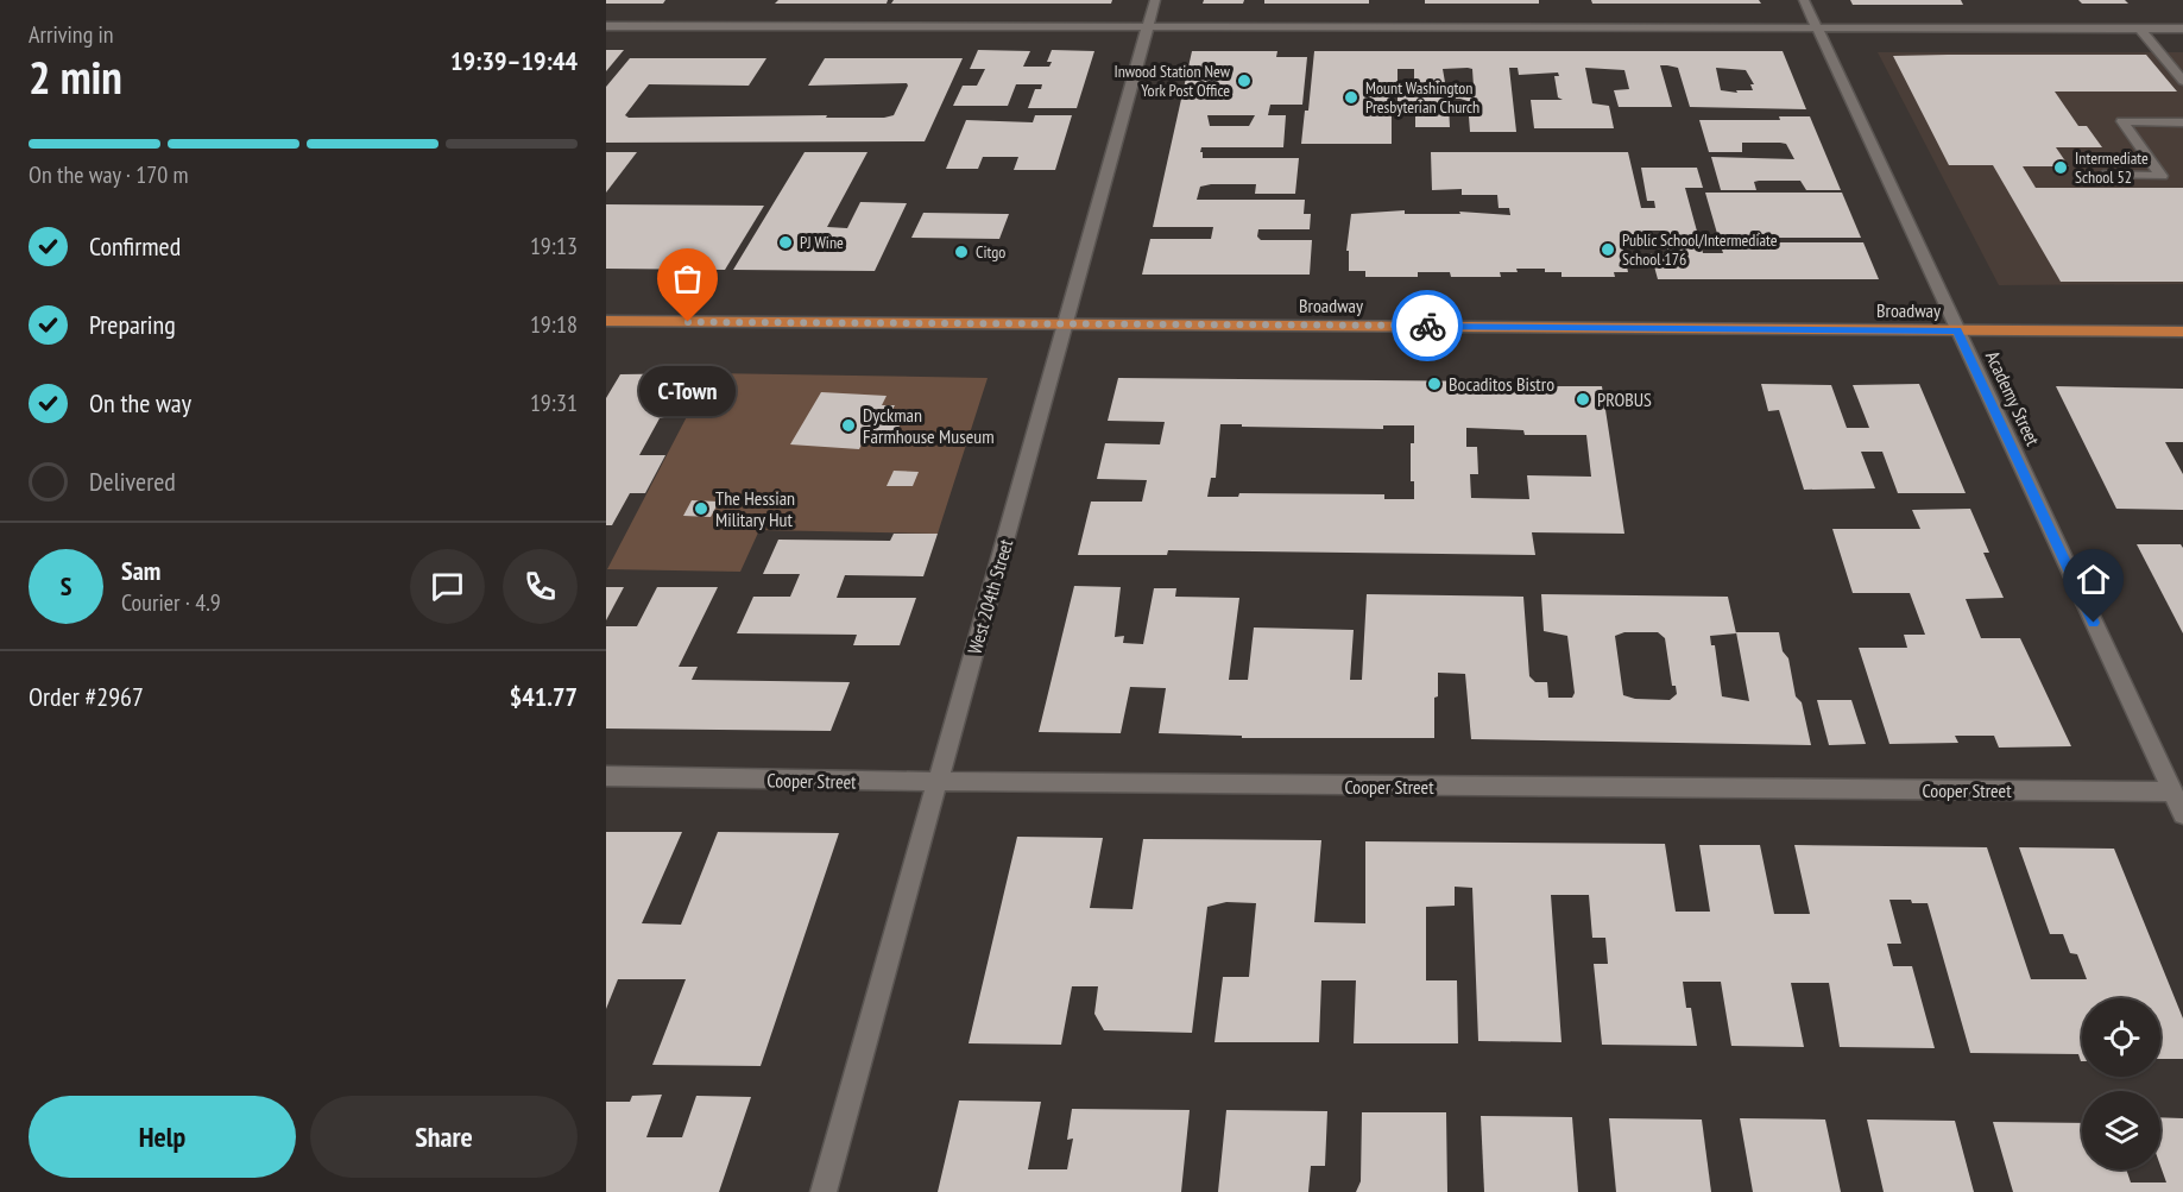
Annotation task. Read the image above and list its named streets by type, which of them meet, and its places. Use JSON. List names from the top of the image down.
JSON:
{
  "streets": {
    "main road": ["Broadway"],
    "street": ["Academy Street", "West 204th Street", "Cooper Street"]
  },
  "crossings": [
    ["Broadway", "Academy Street"],
    ["Broadway", "West 204th Street"],
    ["Academy Street", "Cooper Street"],
    ["West 204th Street", "Cooper Street"]
  ],
  "places": [
    "Inwood Station New York Post Office",
    "Mount Washington Presbyterian Church",
    "Intermediate School 52",
    "PJ Wine",
    "Public School/Intermediate School 176",
    "Citgo",
    "C-Town",
    "Bocaditos Bistro",
    "PROBUS",
    "Dyckman Farmhouse Museum",
    "The Hessian Military Hut"
  ],
  "page": {
    "heading": ["2 min", "Arriving in", "19:39–19:44"],
    "panel": [
      "Sam",
      "Courier · 4.9",
      "Order #2967",
      "$41.77"
    ],
    "bar": "On the way · 170 m",
    "list": [
      ["Confirmed", "19:13"],
      ["Preparing", "19:18"],
      ["On the way", "19:31"],
      "Delivered"
    ],
    "bubble": "C-Town",
    "round": "S",
    "buttons": ["Help", "Share"]
  }
}
